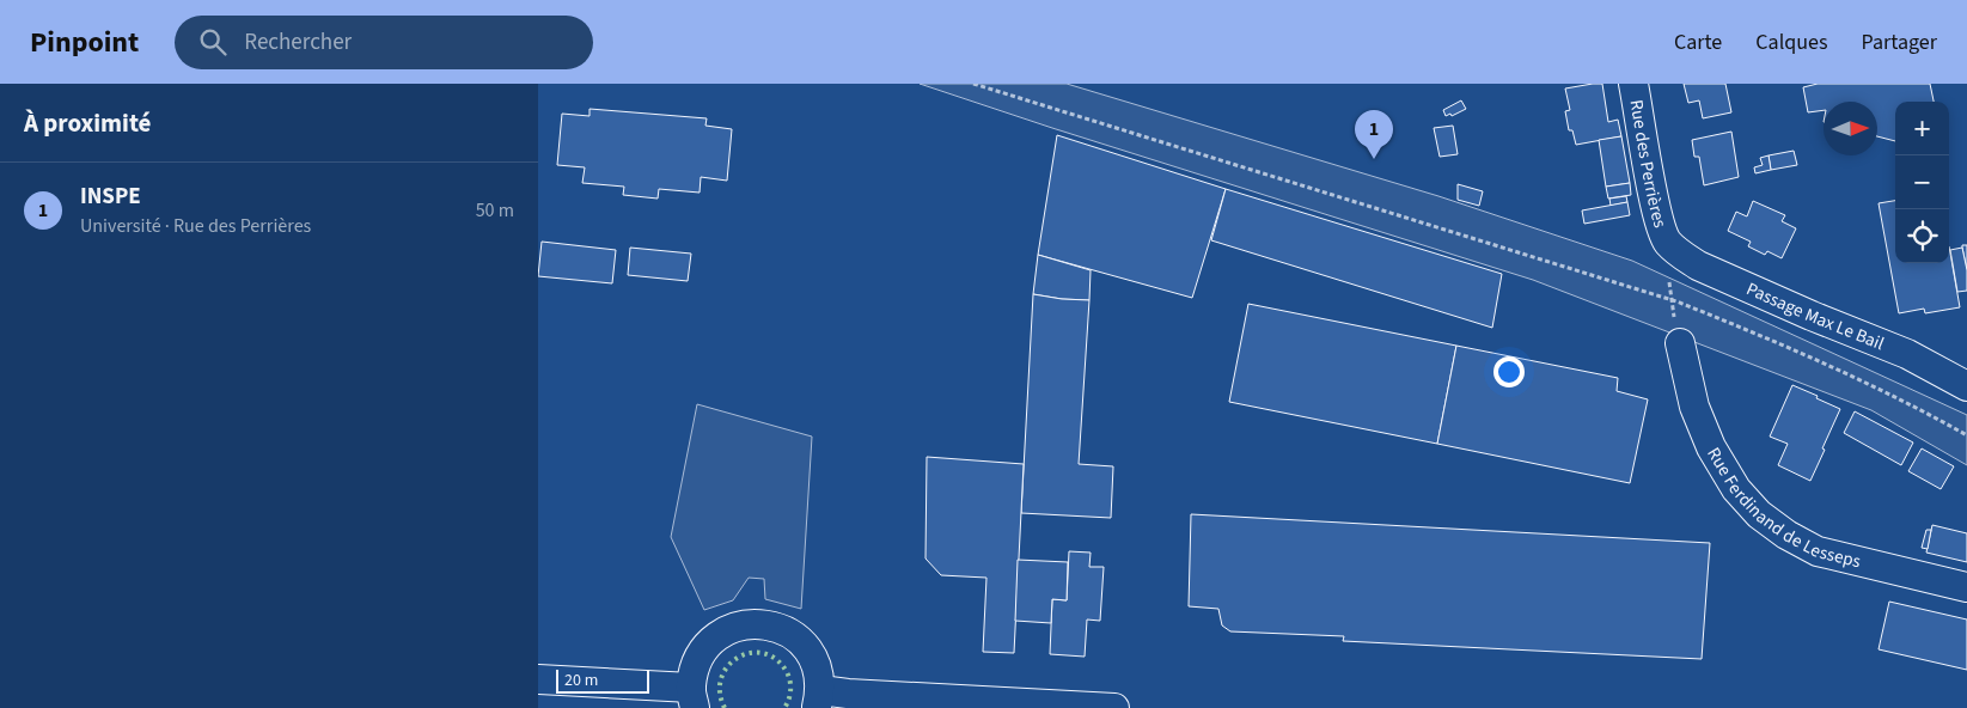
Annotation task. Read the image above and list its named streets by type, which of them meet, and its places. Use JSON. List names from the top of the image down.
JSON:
{
  "streets": {
    "street": ["Rue des Perrières", "Passage Max Le Bail", "Rue Ferdinand de Lesseps"]
  },
  "crossings": [
    ["Rue des Perrières", "Passage Max Le Bail"]
  ],
  "scale_bar": "20 m",
  "north": "right",
  "page": {
    "header": "Pinpoint",
    "search": "Rechercher",
    "nav": ["Carte", "Calques", "Partager"],
    "heading": "À proximité",
    "map_buttons": ["+", "−"],
    "pins": "1",
    "list": [
      {
        "mark": "1",
        "name": "INSPE",
        "note": "Université · Rue des Perrières",
        "value": "50 m"
      }
    ],
    "scale": "20 m"
  }
}
